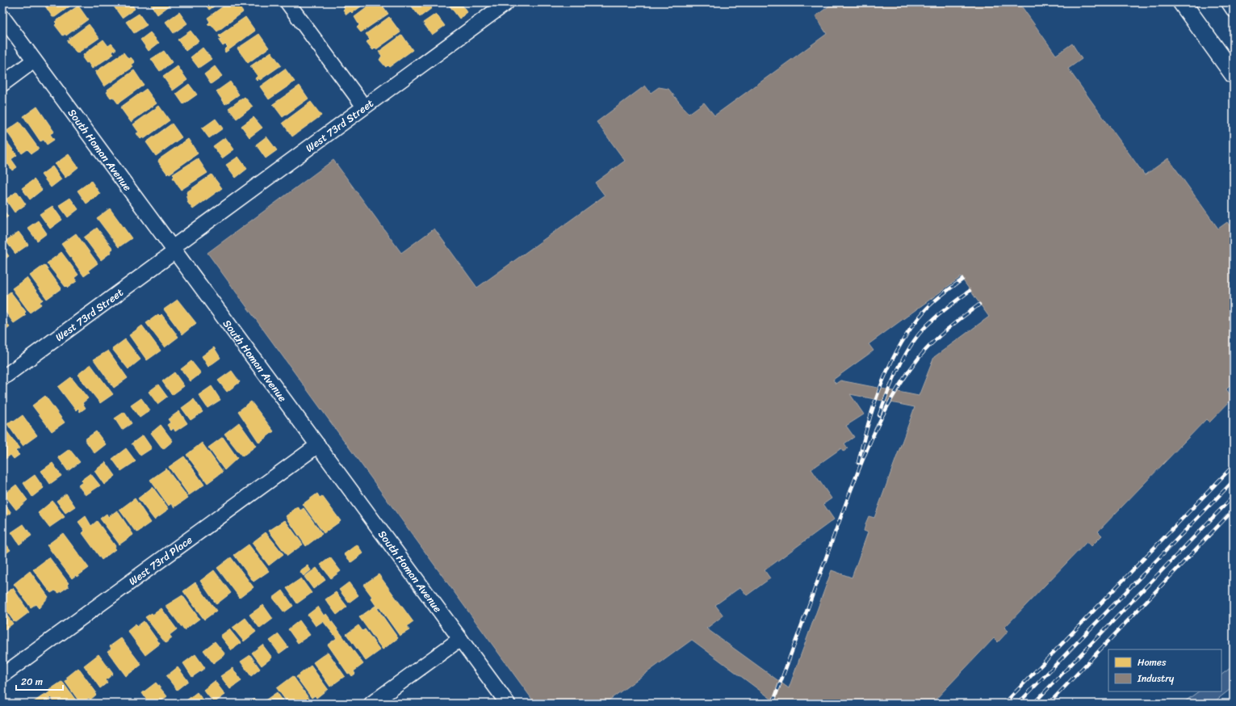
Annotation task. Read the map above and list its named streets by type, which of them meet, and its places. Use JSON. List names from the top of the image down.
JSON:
{
  "streets": {
    "street": ["West 73rd Street", "South Homan Avenue", "West 73rd Place"]
  },
  "crossings": [
    ["West 73rd Street", "South Homan Avenue"],
    ["South Homan Avenue", "West 73rd Place"]
  ],
  "legend": ["Homes", "Industry"],
  "scale_bar": "20 m"
}
